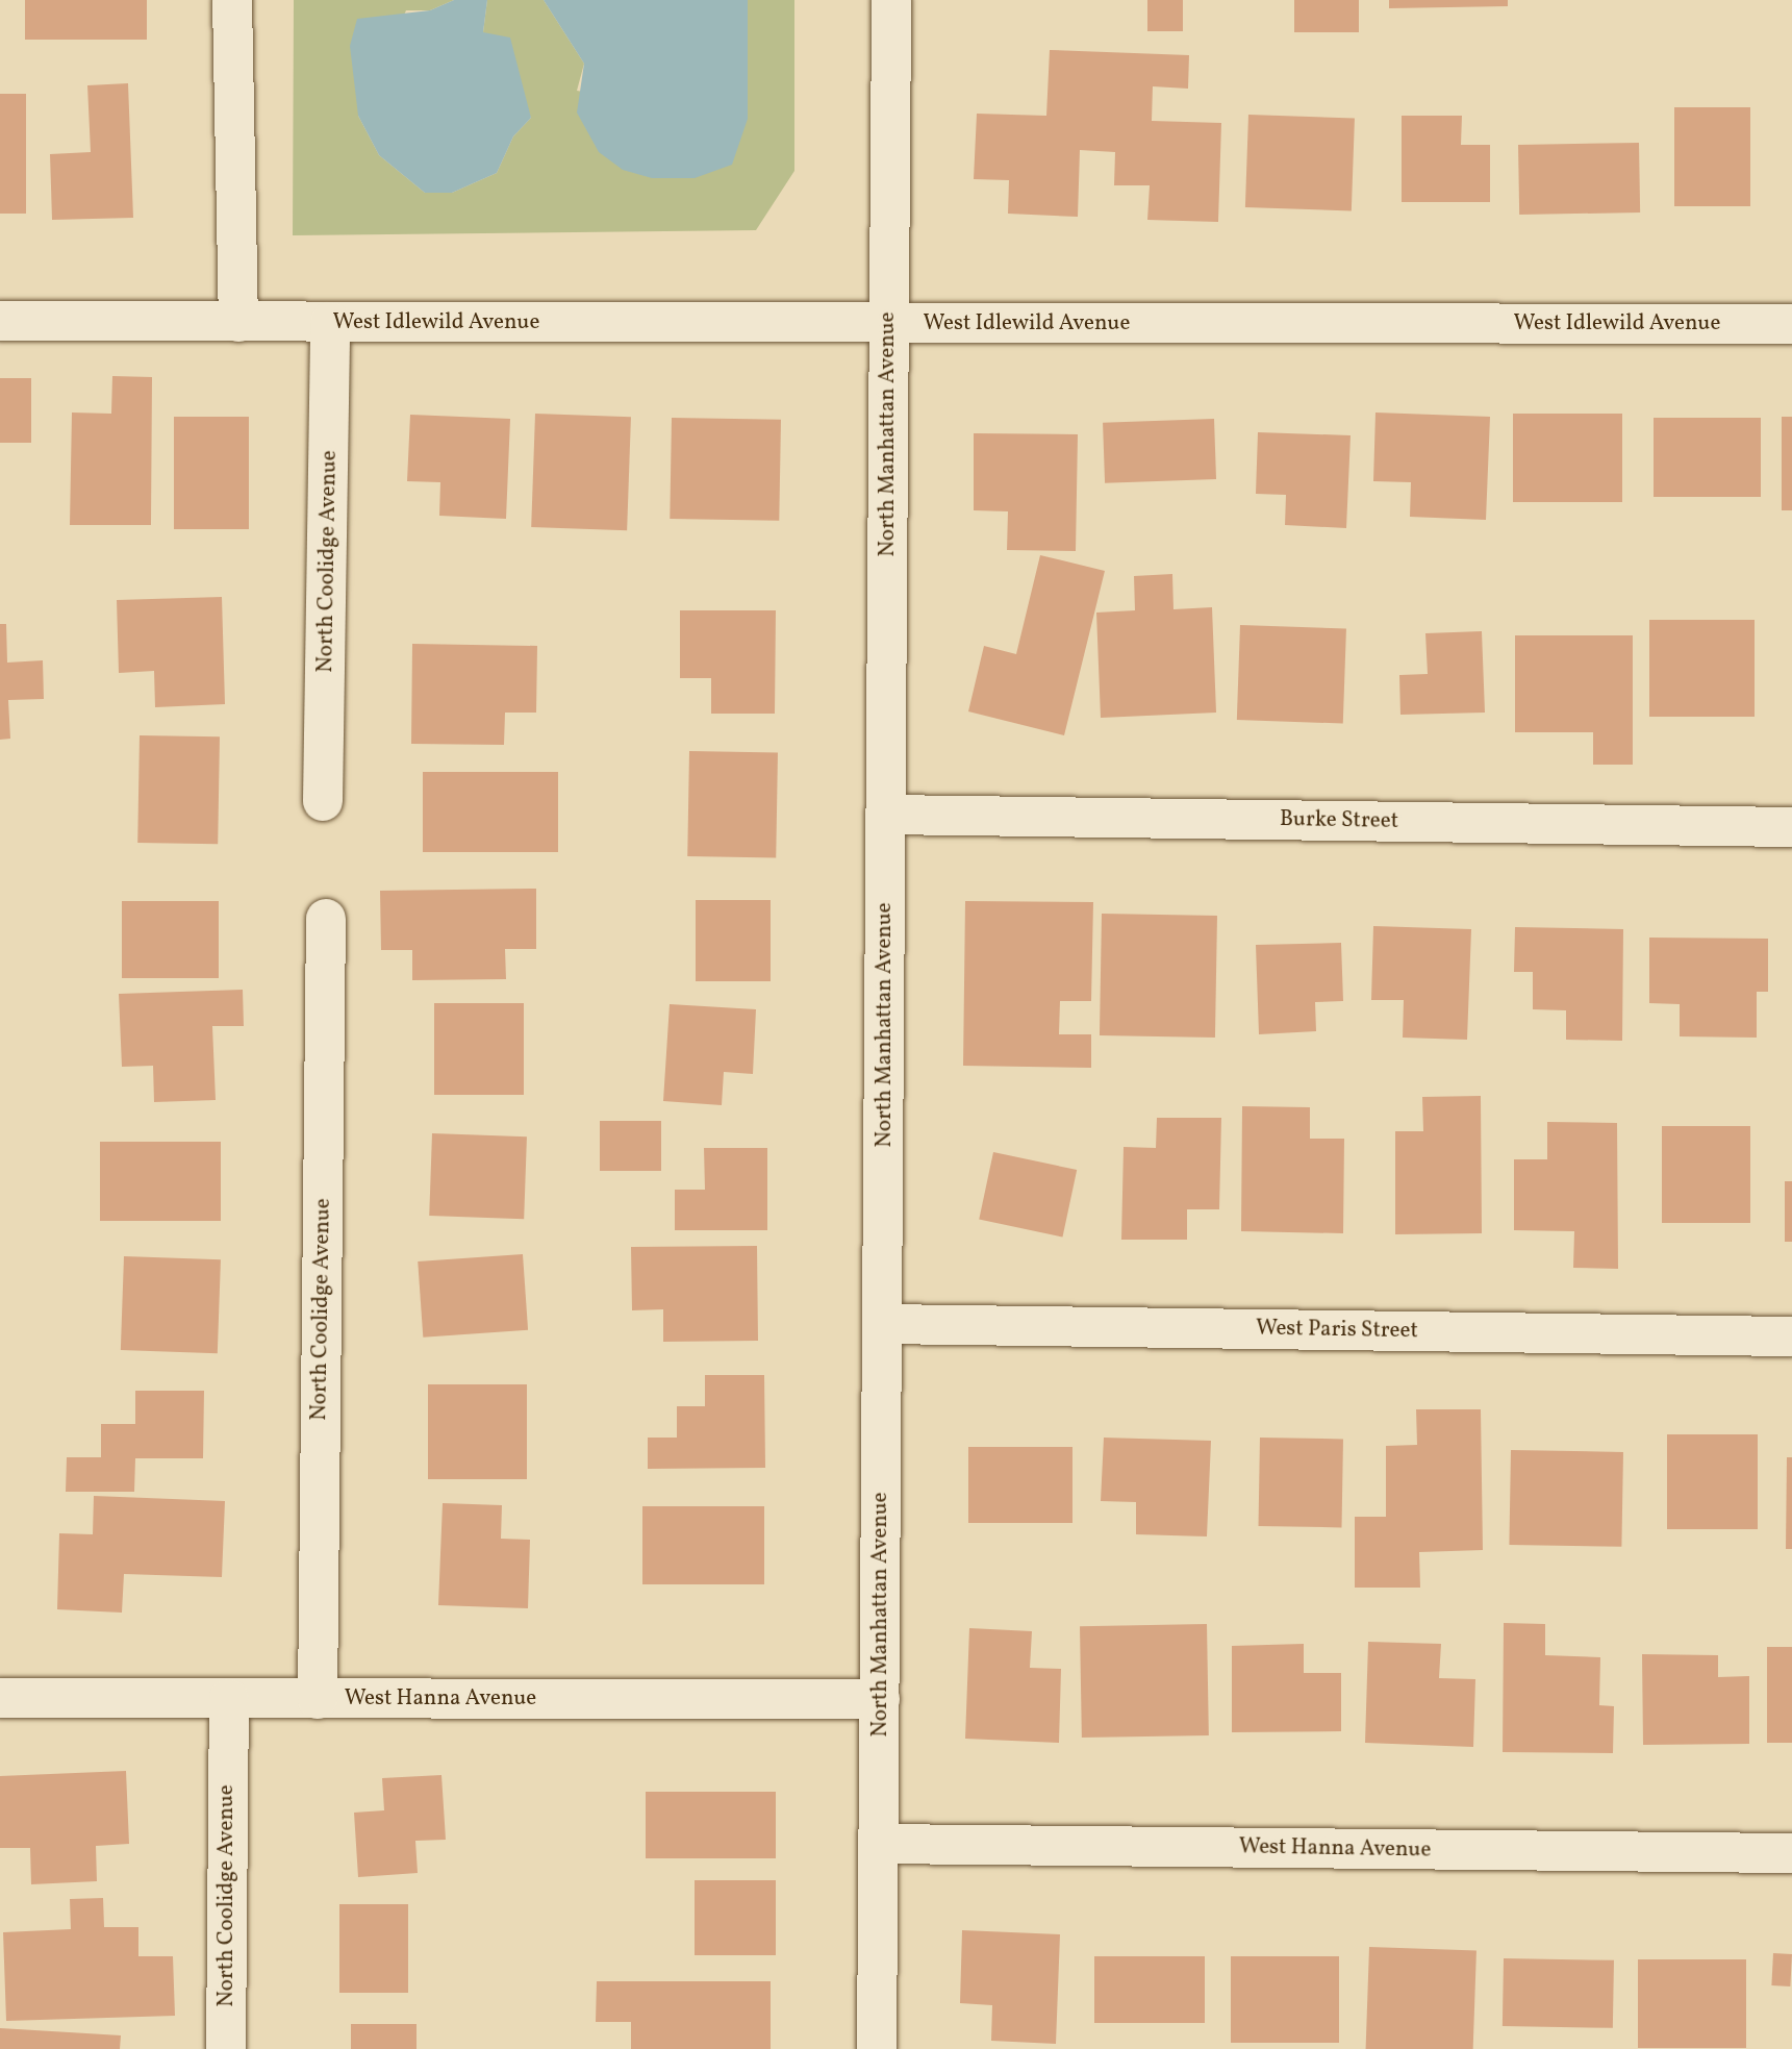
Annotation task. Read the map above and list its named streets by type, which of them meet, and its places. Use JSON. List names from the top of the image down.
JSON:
{
  "streets": {
    "street": [
      "West Idlewild Avenue",
      "North Manhattan Avenue",
      "North Coolidge Avenue",
      "Burke Street",
      "West Paris Street",
      "West Hanna Avenue"
    ]
  },
  "crossings": [
    ["West Idlewild Avenue", "North Manhattan Avenue"],
    ["West Idlewild Avenue", "North Coolidge Avenue"],
    ["North Manhattan Avenue", "Burke Street"],
    ["North Manhattan Avenue", "West Paris Street"],
    ["North Manhattan Avenue", "West Hanna Avenue"],
    ["North Coolidge Avenue", "West Hanna Avenue"]
  ]
}
